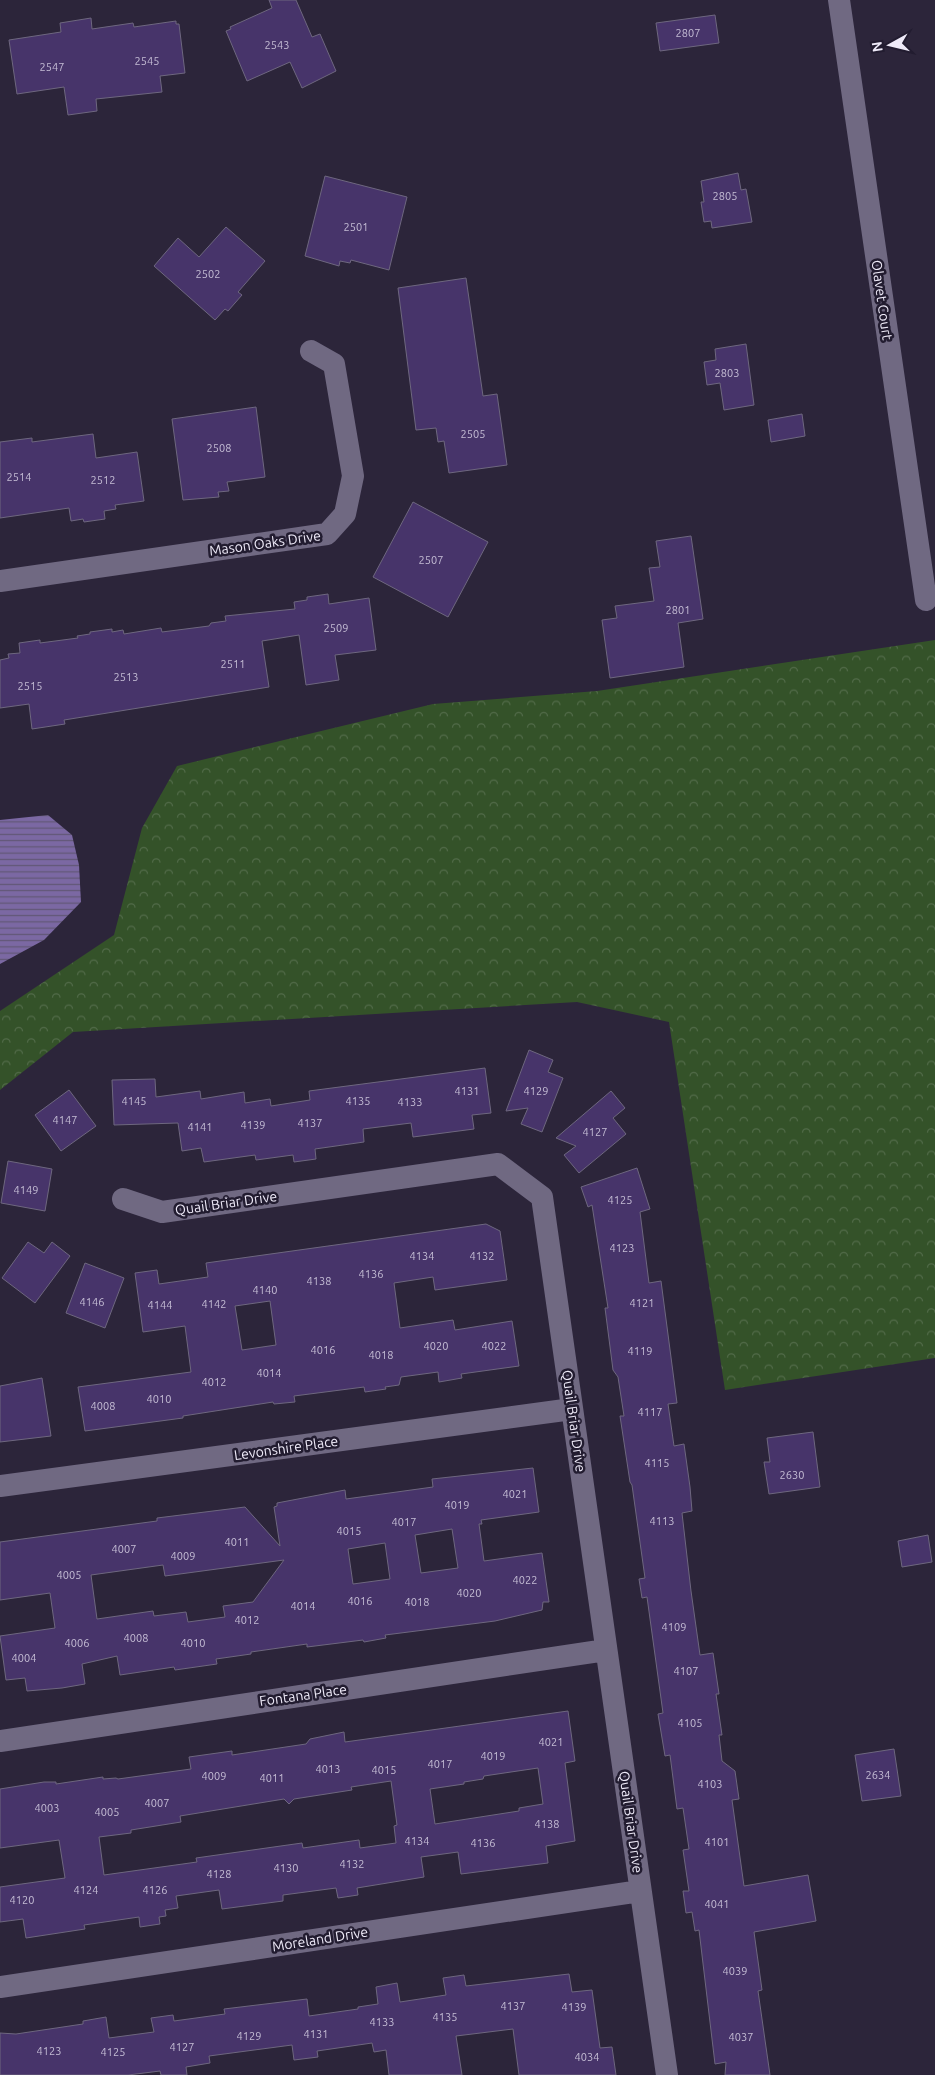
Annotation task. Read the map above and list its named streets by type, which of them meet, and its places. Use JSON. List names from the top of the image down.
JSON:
{
  "streets": {
    "street": [
      "Olavet Court",
      "Mason Oaks Drive",
      "Quail Briar Drive",
      "Levonshire Place",
      "Fontana Place",
      "Moreland Drive"
    ]
  },
  "crossings": [
    ["Quail Briar Drive", "Levonshire Place"],
    ["Quail Briar Drive", "Fontana Place"],
    ["Quail Briar Drive", "Moreland Drive"]
  ],
  "house_numbers": [
    "2807",
    "2543",
    "2545",
    "2547",
    "2805",
    "2501",
    "2502",
    "2803",
    "2505",
    "2508",
    "2514",
    "2512",
    "2507",
    "2801",
    "2509",
    "2511",
    "2513",
    "2515",
    "4131",
    "4129",
    "4145",
    "4135",
    "4133",
    "4147",
    "4137",
    "4139",
    "4141",
    "4127",
    "4149",
    "4125",
    "4123",
    "4134",
    "4132",
    "4136",
    "4138",
    "4140",
    "4146",
    "4121",
    "4142",
    "4144",
    "4020",
    "4022",
    "4016",
    "4119",
    "4018",
    "4014",
    "4012",
    "4010",
    "4008",
    "4117",
    "4115",
    "2630",
    "4021",
    "4019",
    "4113",
    "4017",
    "4015",
    "4011",
    "4007",
    "4009",
    "4005",
    "4022",
    "4020",
    "4016",
    "4018",
    "4014",
    "4012",
    "4109",
    "4008",
    "4006",
    "4010",
    "4004",
    "4107",
    "4105",
    "4021",
    "4019",
    "4017",
    "4013",
    "4015",
    "2634",
    "4009",
    "4011",
    "4103",
    "4007",
    "4003",
    "4005",
    "4138",
    "4134",
    "4101",
    "4136",
    "4132",
    "4130",
    "4128",
    "4124",
    "4126",
    "4120",
    "4041",
    "4039",
    "4137",
    "4139",
    "4135",
    "4133",
    "4131",
    "4129",
    "4037",
    "4127",
    "4123",
    "4125",
    "4034"
  ],
  "north": "left"
}
